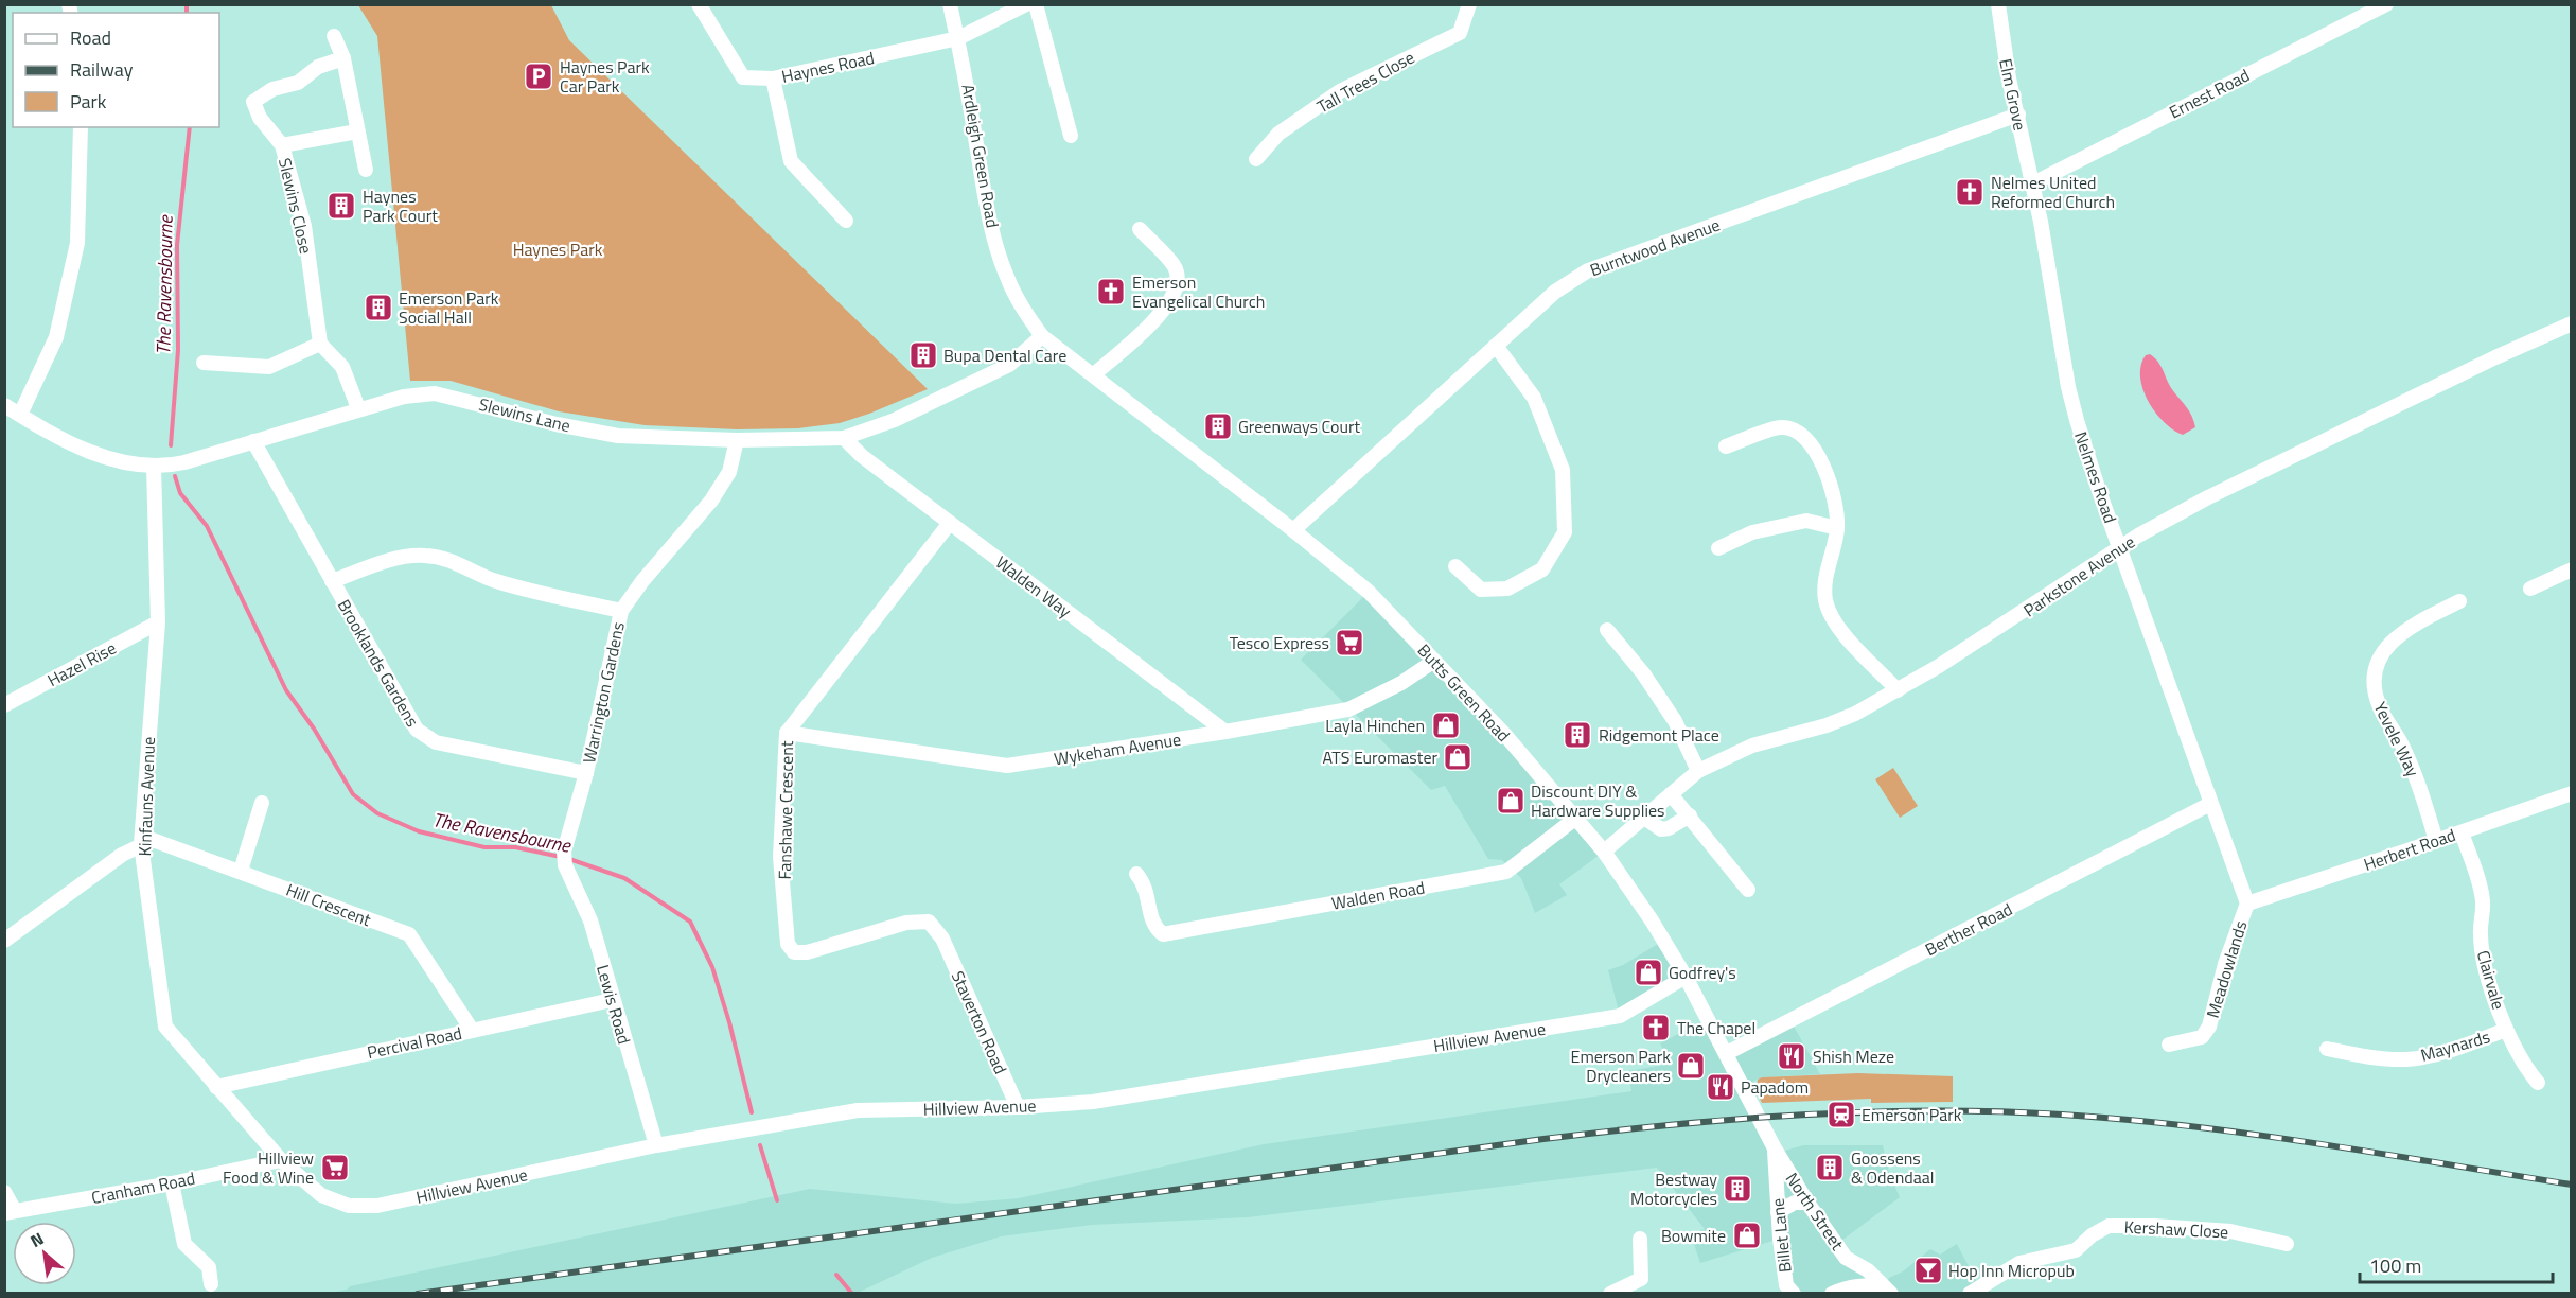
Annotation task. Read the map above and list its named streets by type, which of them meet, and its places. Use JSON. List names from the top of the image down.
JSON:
{
  "streets": {
    "street": [
      "Haynes Road",
      "Tall Trees Close",
      "Ernest Road",
      "Elm Grove",
      "Ardleigh Green Road",
      "Slewins Close",
      "Burntwood Avenue",
      "Slewins Lane",
      "Nelmes Road",
      "Parkstone Avenue",
      "Walden Way",
      "Brooklands Gardens",
      "Hazel Rise",
      "Warrington Gardens",
      "Butts Green Road",
      "Yevele Way",
      "Wykeham Avenue",
      "Kinfauns Avenue",
      "Fanshawe Crescent",
      "Herbert Road",
      "Walden Road",
      "Hill Crescent",
      "Berther Road",
      "Meadowlands",
      "Clairvale",
      "Lewis Road",
      "Staverton Road",
      "Hillview Avenue",
      "Percival Road",
      "Maynards",
      "Cranham Road",
      "North Street",
      "Kershaw Close",
      "Billet Lane"
    ]
  },
  "crossings": [
    ["Haynes Road", "Ardleigh Green Road"],
    ["Ernest Road", "Elm Grove"],
    ["Ernest Road", "Nelmes Road"],
    ["Elm Grove", "Burntwood Avenue"],
    ["Elm Grove", "Nelmes Road"],
    ["Ardleigh Green Road", "Slewins Lane"],
    ["Ardleigh Green Road", "Butts Green Road"],
    ["Burntwood Avenue", "Butts Green Road"],
    ["Slewins Lane", "Walden Way"],
    ["Slewins Lane", "Brooklands Gardens"],
    ["Slewins Lane", "Warrington Gardens"],
    ["Slewins Lane", "Butts Green Road"],
    ["Slewins Lane", "Kinfauns Avenue"],
    ["Nelmes Road", "Parkstone Avenue"],
    ["Nelmes Road", "Herbert Road"],
    ["Nelmes Road", "Berther Road"],
    ["Nelmes Road", "Meadowlands"],
    ["Parkstone Avenue", "Butts Green Road"],
    ["Walden Way", "Wykeham Avenue"],
    ["Walden Way", "Fanshawe Crescent"],
    ["Brooklands Gardens", "Warrington Gardens"],
    ["Hazel Rise", "Kinfauns Avenue"],
    ["Warrington Gardens", "Lewis Road"],
    ["Butts Green Road", "Wykeham Avenue"],
    ["Butts Green Road", "Walden Road"],
    ["Butts Green Road", "Berther Road"],
    ["Butts Green Road", "Hillview Avenue"],
    ["Butts Green Road", "North Street"],
    ["Butts Green Road", "Billet Lane"],
    ["Yevele Way", "Herbert Road"],
    ["Wykeham Avenue", "Fanshawe Crescent"],
    ["Kinfauns Avenue", "Hill Crescent"],
    ["Kinfauns Avenue", "Hillview Avenue"],
    ["Kinfauns Avenue", "Percival Road"],
    ["Kinfauns Avenue", "Cranham Road"],
    ["Fanshawe Crescent", "Staverton Road"],
    ["Herbert Road", "Meadowlands"],
    ["Herbert Road", "Clairvale"],
    ["Hill Crescent", "Percival Road"],
    ["Clairvale", "Maynards"],
    ["Lewis Road", "Hillview Avenue"],
    ["Lewis Road", "Percival Road"],
    ["Staverton Road", "Hillview Avenue"],
    ["Hillview Avenue", "Cranham Road"],
    ["North Street", "Billet Lane"]
  ],
  "water": ["The Ravensbourne"],
  "parks": ["Haynes Park"],
  "places": {
    "parking": ["Haynes Park Car Park"],
    "church": ["Nelmes United Reformed Church", "Emerson Evangelical Church", "The Chapel"],
    "building": [
      "Haynes Park Court",
      "Emerson Park Social Hall",
      "Bupa Dental Care",
      "Greenways Court",
      "Ridgemont Place",
      "Goossens & Odendaal",
      "Bestway Motorcycles"
    ],
    "supermarket": ["Tesco Express", "Hillview Food & Wine"],
    "shop": [
      "Layla Hinchen",
      "ATS Euromaster",
      "Discount DIY & Hardware Supplies",
      "Godfrey's",
      "Emerson Park Drycleaners",
      "Bowmite"
    ],
    "restaurant": ["Shish Meze", "Papadom"],
    "station": ["Emerson Park"],
    "bar": ["Hop Inn Micropub"]
  },
  "legend": ["Road", "Railway", "Park"],
  "scale_bar": "100 m",
  "north": "top left"
}
